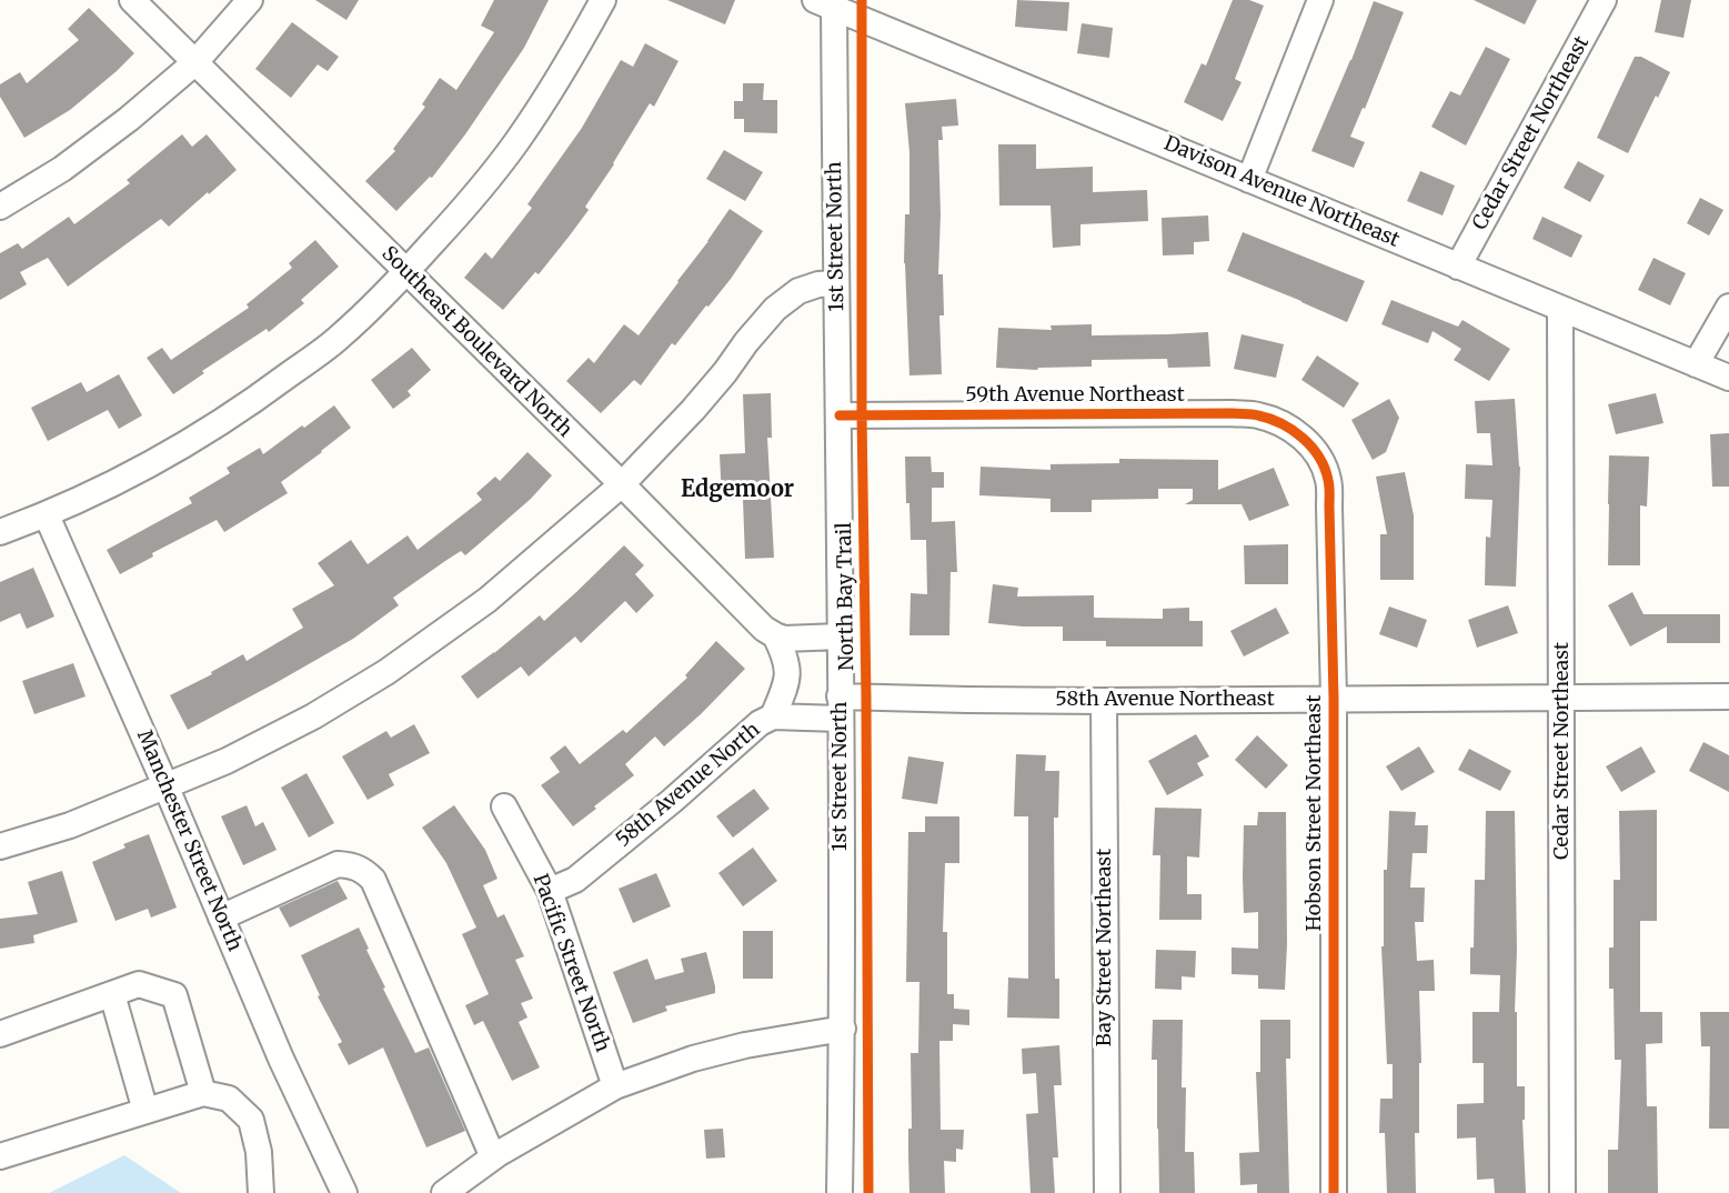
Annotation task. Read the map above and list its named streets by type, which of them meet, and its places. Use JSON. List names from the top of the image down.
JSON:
{
  "streets": {
    "street": [
      "Cedar Street Northeast",
      "Davison Avenue Northeast",
      "1st Street North",
      "Southeast Boulevard North",
      "59th Avenue Northeast",
      "58th Avenue Northeast",
      "58th Avenue North",
      "Hobson Street Northeast",
      "Manchester Street North",
      "Bay Street Northeast",
      "Pacific Street North"
    ],
    "cycle path": ["North Bay Trail"]
  },
  "crossings": [
    ["Cedar Street Northeast", "Davison Avenue Northeast"],
    ["Cedar Street Northeast", "58th Avenue Northeast"],
    ["Davison Avenue Northeast", "1st Street North"],
    ["1st Street North", "59th Avenue Northeast"],
    ["1st Street North", "58th Avenue Northeast"],
    ["1st Street North", "58th Avenue North"],
    ["59th Avenue Northeast", "Hobson Street Northeast"],
    ["58th Avenue Northeast", "58th Avenue North"],
    ["58th Avenue Northeast", "Hobson Street Northeast"],
    ["58th Avenue Northeast", "Bay Street Northeast"],
    ["58th Avenue North", "Pacific Street North"]
  ],
  "districts": ["Edgemoor"]
}
